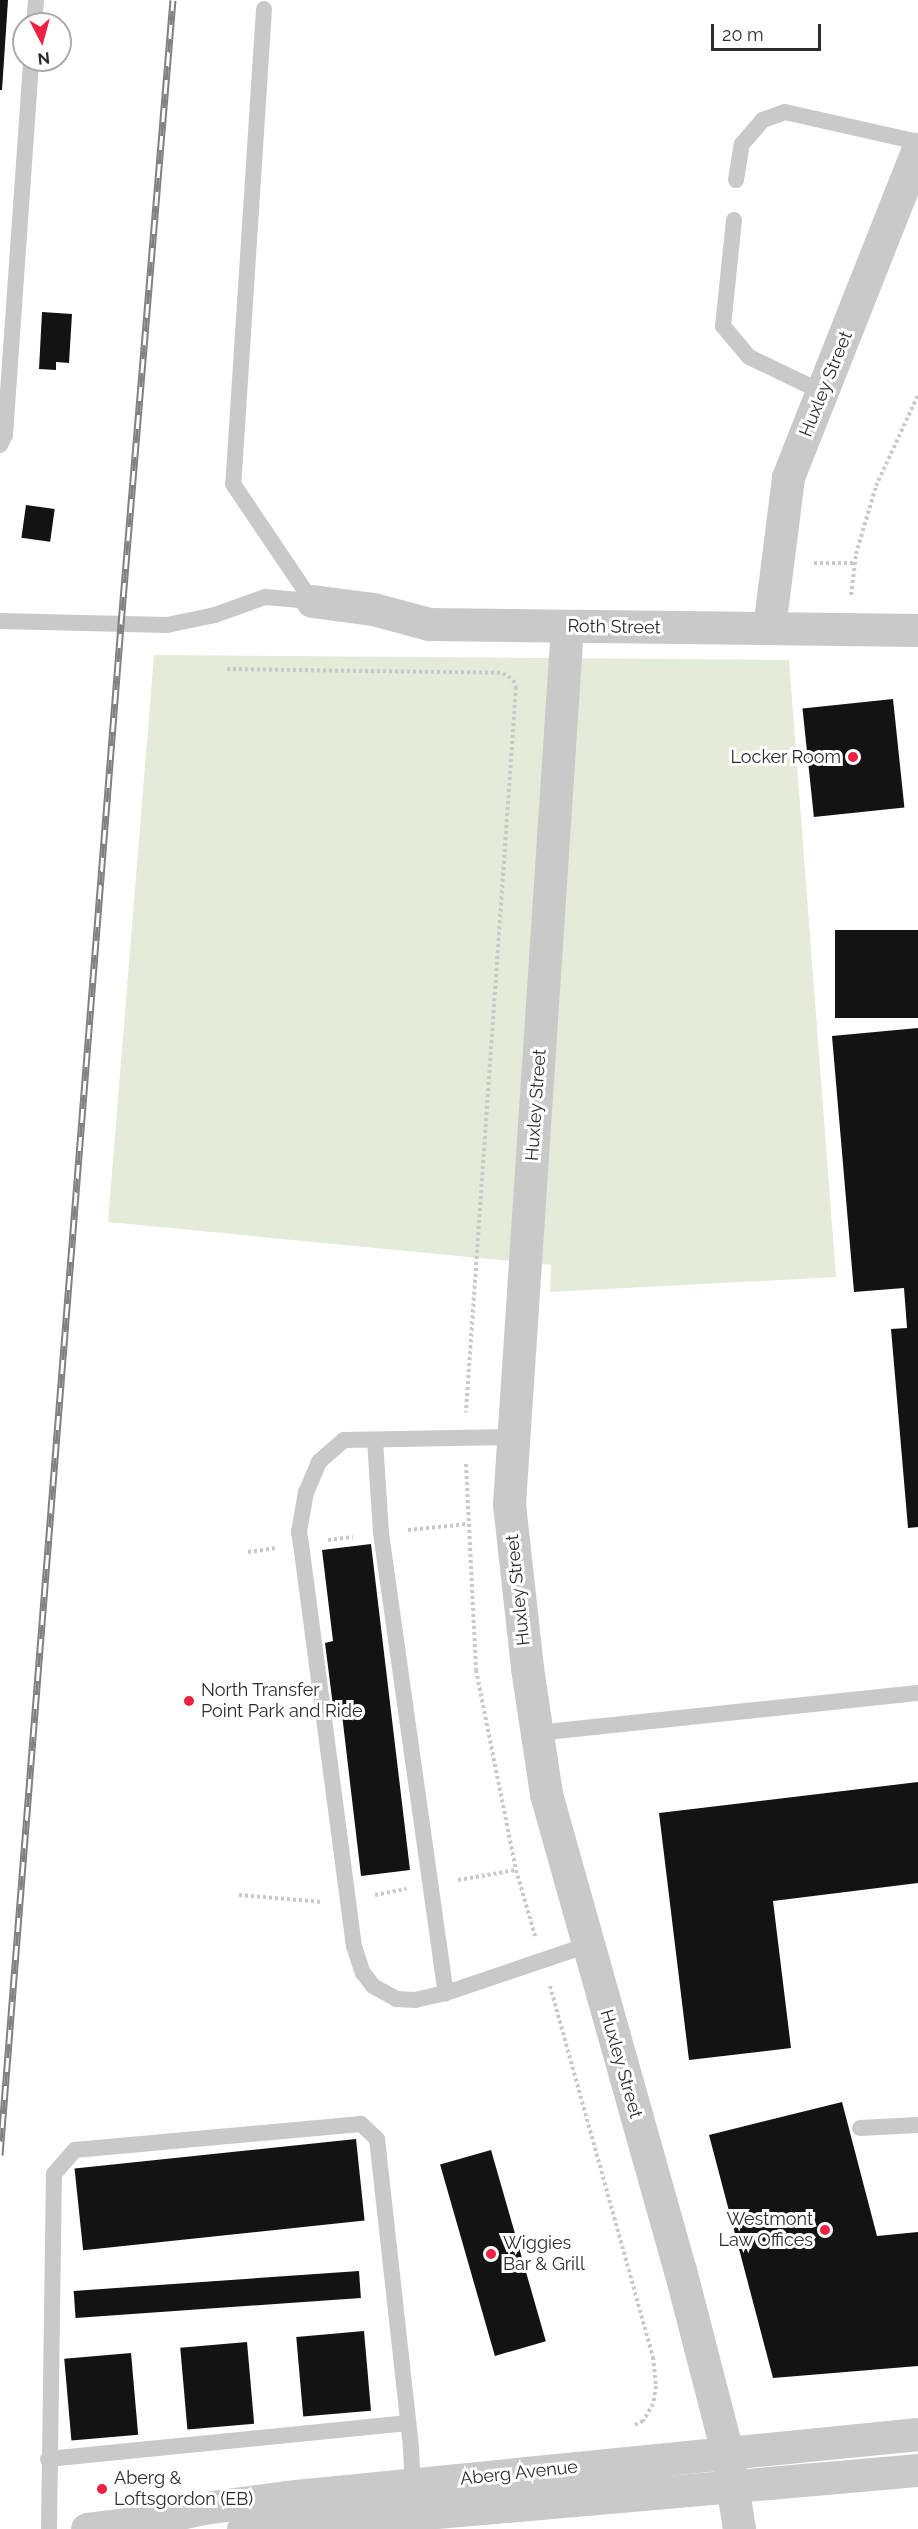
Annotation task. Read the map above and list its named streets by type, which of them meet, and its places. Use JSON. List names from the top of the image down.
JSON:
{
  "streets": {
    "street": ["Huxley Street", "Roth Street", "Aberg Avenue"]
  },
  "crossings": [
    ["Huxley Street", "Roth Street"],
    ["Huxley Street", "Aberg Avenue"]
  ],
  "places": [
    "Locker Room",
    "North Transfer Point Park and Ride",
    "Westmont Law Offices",
    "Wiggies Bar & Grill",
    "Aberg & Loftsgordon (EB)"
  ],
  "scale_bar": "20 m",
  "north": "bottom"
}
